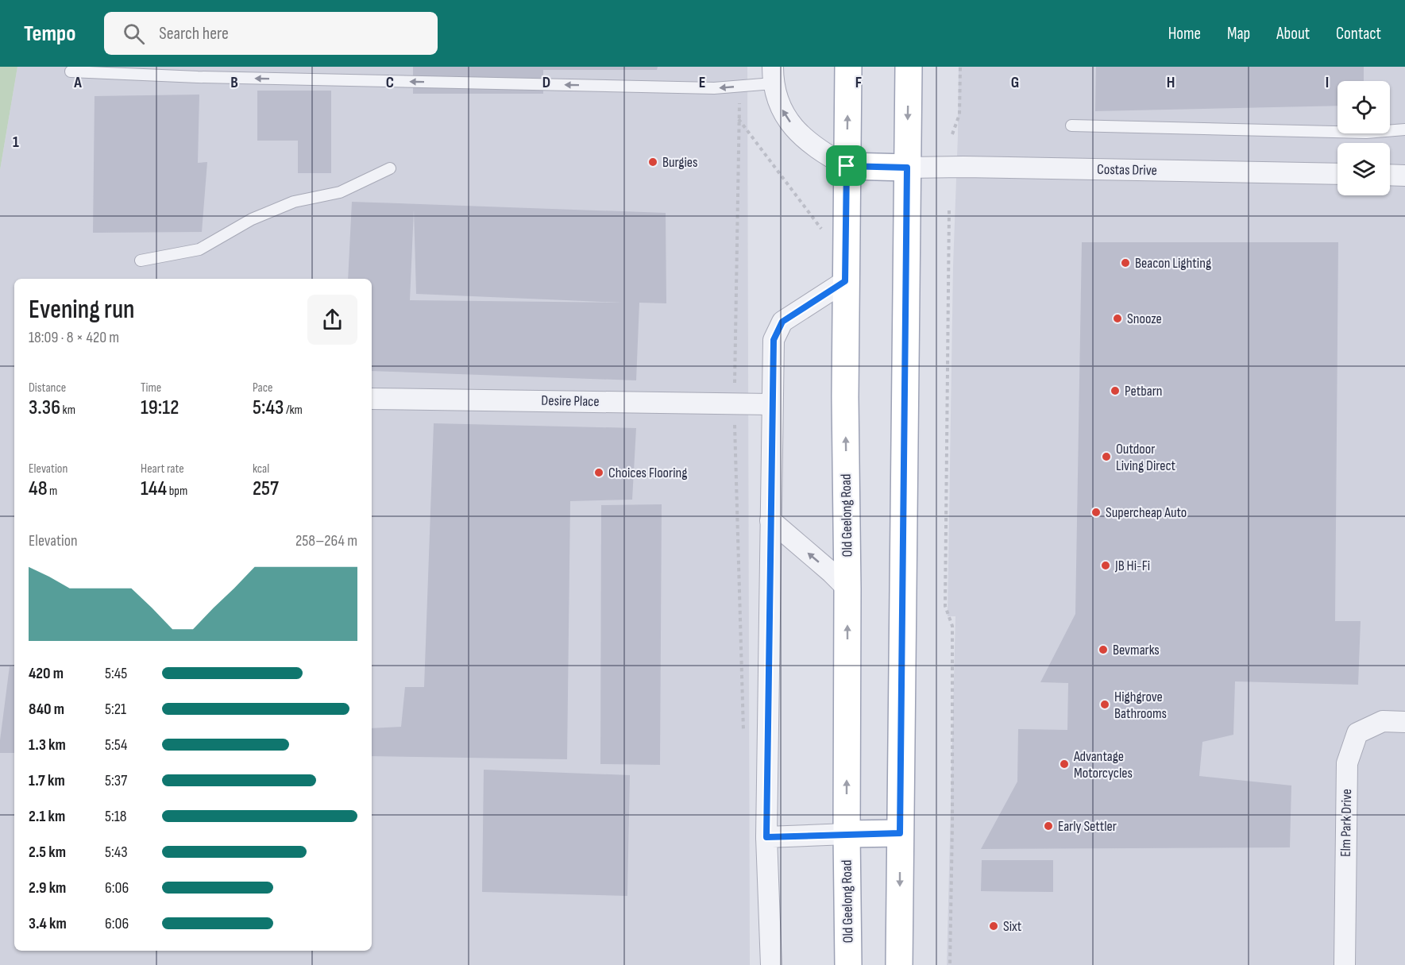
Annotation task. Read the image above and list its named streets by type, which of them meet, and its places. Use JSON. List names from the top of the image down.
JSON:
{
  "streets": {
    "main road": ["Old Geelong Road"],
    "street": ["Costas Drive", "Desire Place", "Elm Park Drive"]
  },
  "places": [
    "Burgies",
    "Beacon Lighting",
    "Snooze",
    "Petbarn",
    "Outdoor Living Direct",
    "Choices Flooring",
    "Supercheap Auto",
    "JB Hi-Fi",
    "Bevmarks",
    "Highgrove Bathrooms",
    "Advantage Motorcycles",
    "Early Settler",
    "Sixt"
  ],
  "page": {
    "header": "Tempo",
    "search": "Search here",
    "nav": [
      "Home",
      "Map",
      "About",
      "Contact"
    ],
    "heading": ["Evening run", "18:09 · 8 × 420 m"],
    "stats": [
      ["Distance", "3.36 km"],
      ["Time", "19:12"],
      ["Pace", "5:43 /km"],
      ["Elevation", "48 m"],
      ["Heart rate", "144 bpm"],
      ["kcal", "257"]
    ],
    "chart": ["Elevation", "258–264 m"],
    "list": [
      {
        "name": "420 m",
        "note": "5:45"
      },
      {
        "name": "840 m",
        "note": "5:21"
      },
      {
        "name": "1.3 km",
        "note": "5:54"
      },
      {
        "name": "1.7 km",
        "note": "5:37"
      },
      {
        "name": "2.1 km",
        "note": "5:18"
      },
      {
        "name": "2.5 km",
        "note": "5:43"
      },
      {
        "name": "2.9 km",
        "note": "6:06"
      },
      {
        "name": "3.4 km",
        "note": "6:06"
      }
    ]
  },
  "grid": {
    "columns": [
      "A",
      "B",
      "C",
      "D",
      "E",
      "F",
      "G",
      "H",
      "I"
    ],
    "rows": ["1"]
  }
}
